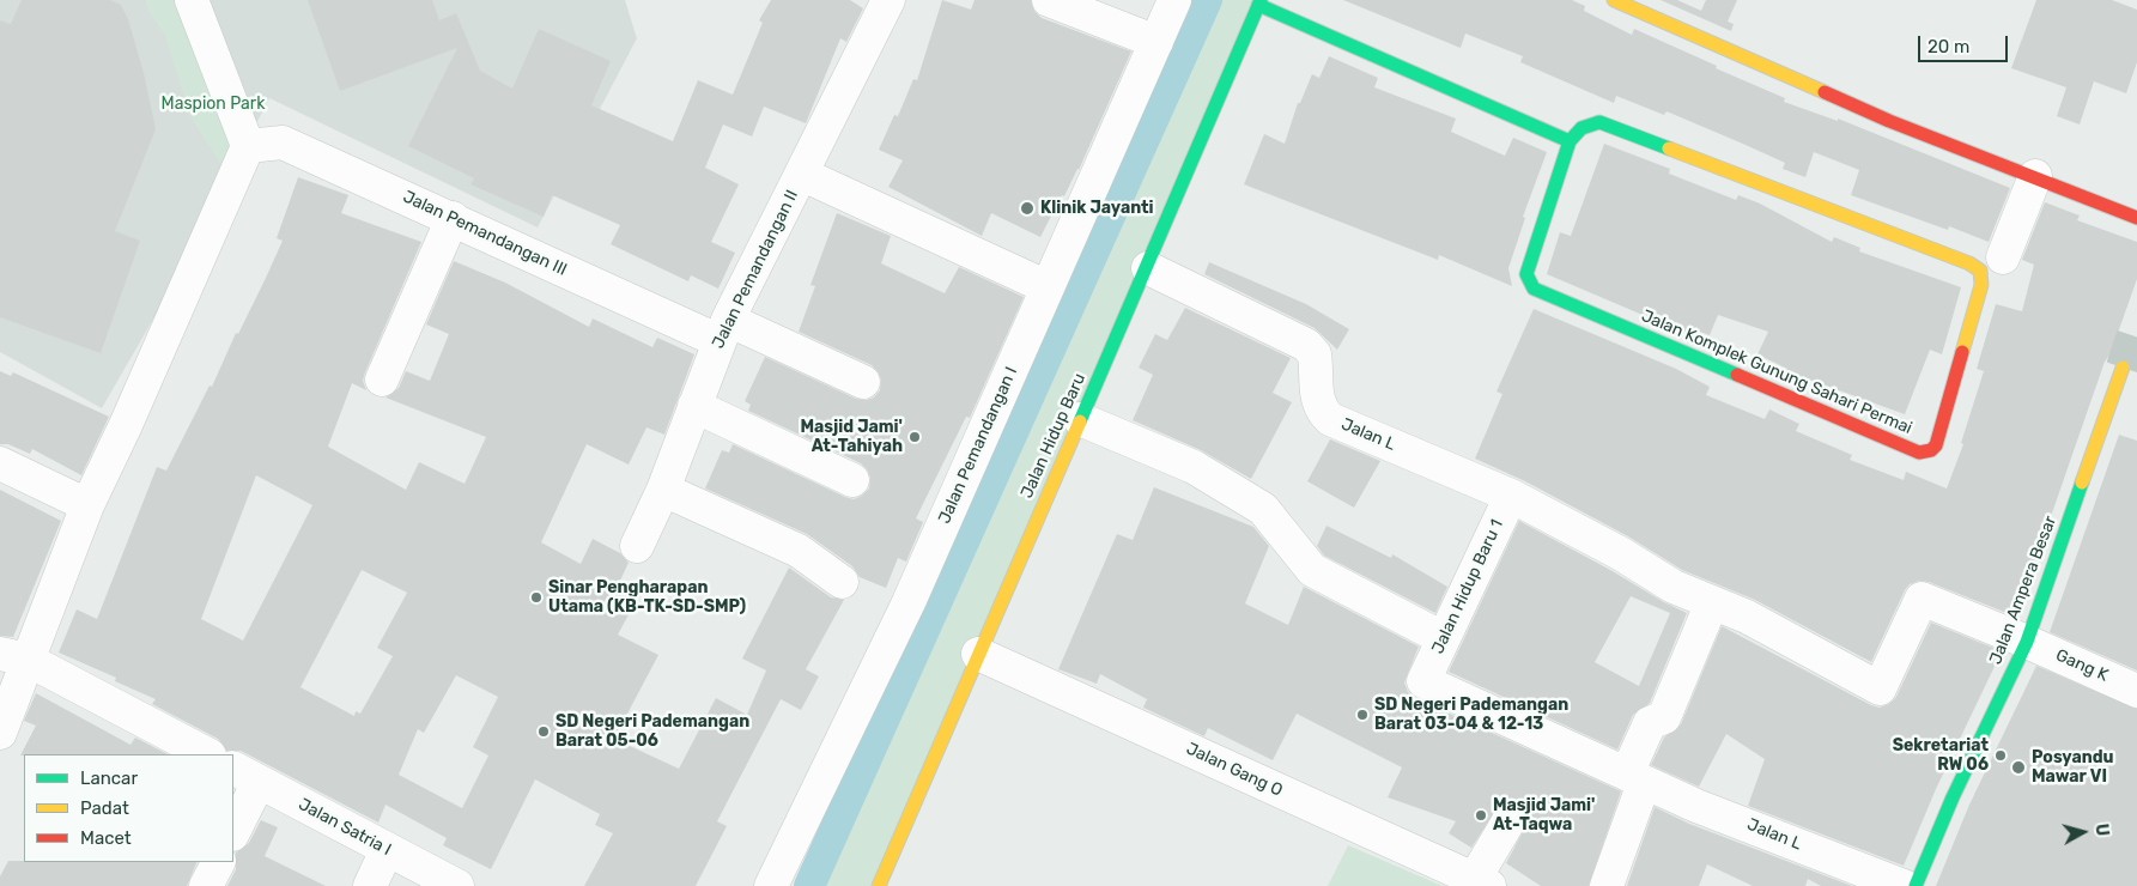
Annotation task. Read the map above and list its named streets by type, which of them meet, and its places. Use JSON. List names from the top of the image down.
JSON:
{
  "streets": {
    "street": [
      "Jalan Pemandangan III",
      "Jalan Pemandangan II",
      "Jalan Komplek Gunung Sahari Permai",
      "Jalan L",
      "Jalan Hidup Baru",
      "Jalan Pemandangan I",
      "Jalan Hidup Baru 1",
      "Jalan Ampera Besar",
      "Gang K",
      "Jalan Gang O",
      "Jalan Satria I"
    ]
  },
  "crossings": [
    ["Jalan Pemandangan III", "Jalan Pemandangan II"],
    ["Jalan L", "Jalan Hidup Baru"],
    ["Jalan L", "Jalan Hidup Baru 1"],
    ["Jalan Hidup Baru", "Jalan Gang O"],
    ["Jalan Ampera Besar", "Gang K"]
  ],
  "parks": ["Maspion Park"],
  "places": [
    "Klinik Jayanti",
    "Masjid Jami' At-Tahiyah",
    "Sinar Pengharapan Utama (KB-TK-SD-SMP)",
    "SD Negeri Pademangan Barat 03-04 & 12-13",
    "SD Negeri Pademangan Barat 05-06",
    "Sekretariat RW 06",
    "Posyandu Mawar VI",
    "Masjid Jami' At-Taqwa"
  ],
  "legend": ["Lancar", "Padat", "Macet"],
  "scale_bar": "20 m",
  "north": "right"
}
